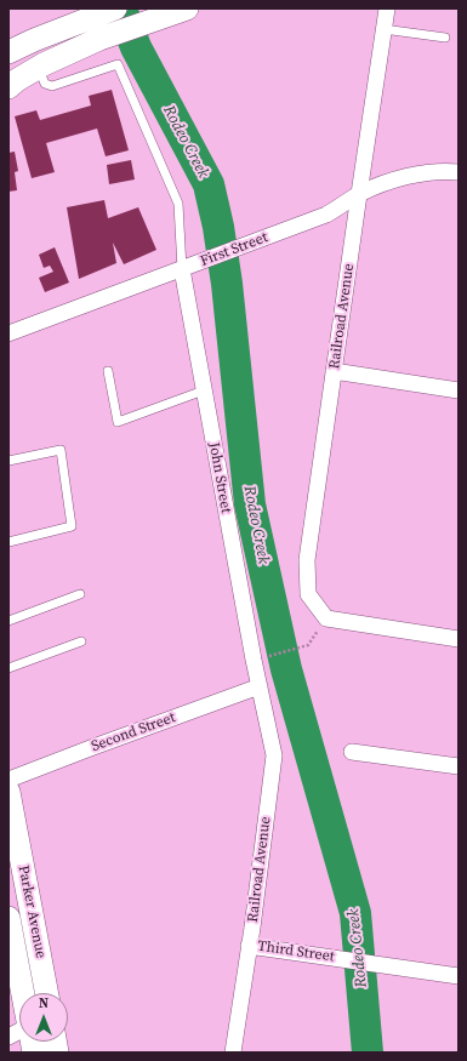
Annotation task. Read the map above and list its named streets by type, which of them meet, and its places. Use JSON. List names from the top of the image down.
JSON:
{
  "streets": {
    "main road": ["Parker Avenue"],
    "street": [
      "First Street",
      "Railroad Avenue",
      "John Street",
      "Second Street",
      "Third Street"
    ]
  },
  "crossings": [
    ["First Street", "Railroad Avenue"],
    ["First Street", "John Street"],
    ["Railroad Avenue", "John Street"],
    ["Railroad Avenue", "Second Street"],
    ["Railroad Avenue", "Third Street"],
    ["John Street", "Second Street"]
  ],
  "water": ["Rodeo Creek"],
  "north": "top"
}
